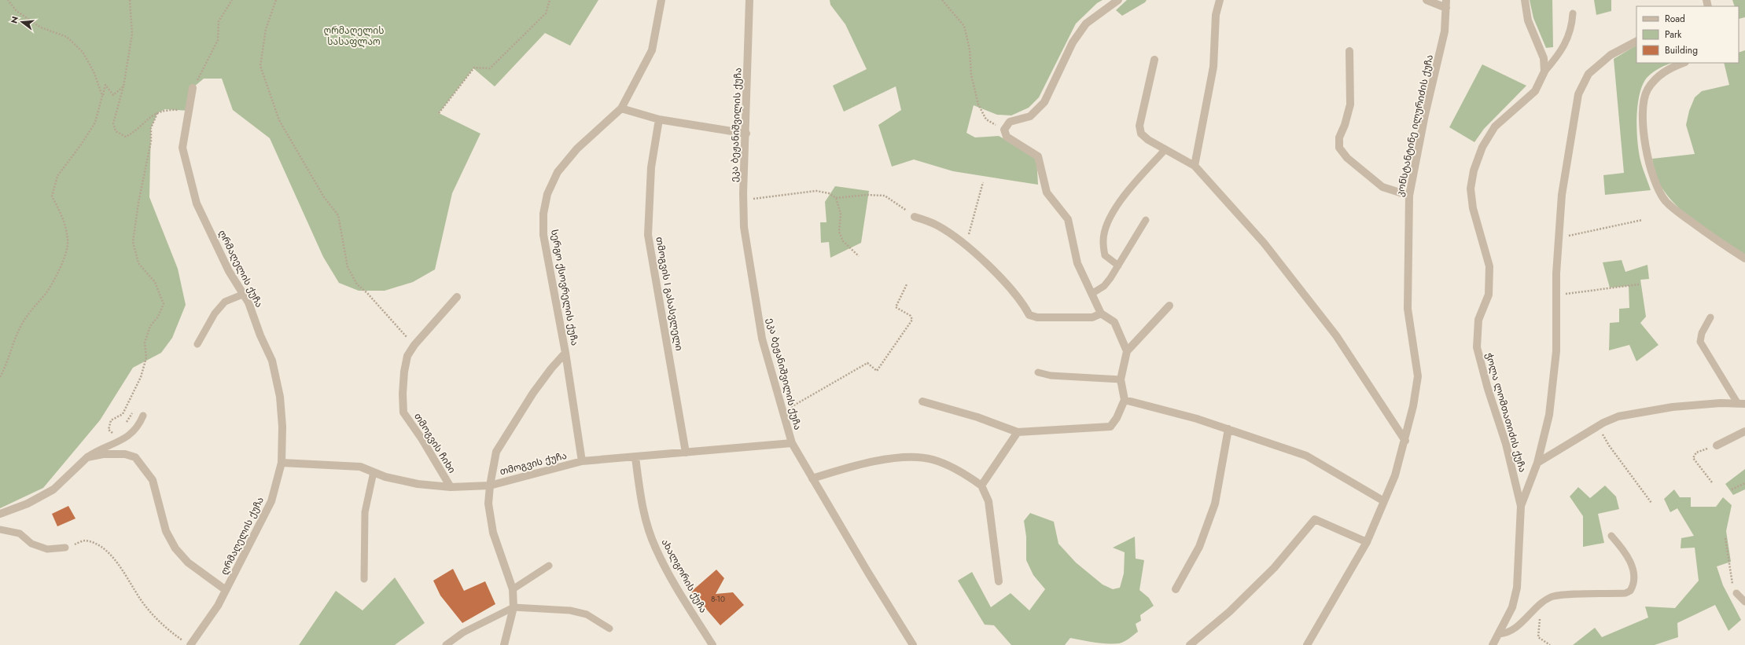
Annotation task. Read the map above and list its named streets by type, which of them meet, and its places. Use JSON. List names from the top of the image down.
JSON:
{
  "streets": {
    "street": [
      "ეკა ბეჟანიშვილის ქუჩა",
      "კონსტანტინე ილურიძის ქუჩა",
      "ღრმაღელის ქუჩა",
      "სერგო ქსოვრელის ქუჩა",
      "თმოგვის I გასასვლელი",
      "ჭოლა ლომთათიძის ქუჩა",
      "თმოგვის ჩიხი",
      "თმოგვის ქუჩა",
      "ახალგორის ქუჩა"
    ]
  },
  "crossings": [
    ["ეკა ბეჟანიშვილის ქუჩა", "თმოგვის ქუჩა"],
    ["ღრმაღელის ქუჩა", "თმოგვის ქუჩა"],
    ["სერგო ქსოვრელის ქუჩა", "თმოგვის ქუჩა"],
    ["თმოგვის I გასასვლელი", "თმოგვის ქუჩა"],
    ["თმოგვის ჩიხი", "თმოგვის ქუჩა"],
    ["თმოგვის ქუჩა", "ახალგორის ქუჩა"]
  ],
  "parks": ["ღრმაღელის სასაფლაო"],
  "house_numbers": ["8-10"],
  "legend": ["Road", "Park", "Building"],
  "north": "left"
}
